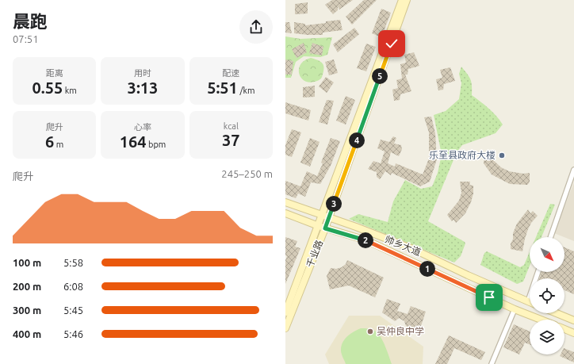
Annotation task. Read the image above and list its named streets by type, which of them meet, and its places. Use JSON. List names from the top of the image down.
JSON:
{
  "streets": {
    "main road": ["帅乡大道", "千业路"]
  },
  "crossings": [
    ["帅乡大道", "千业路"]
  ],
  "places": ["乐至县政府大楼", "吴仲良中学"],
  "north": "bottom right",
  "page": {
    "heading": ["晨跑", "07:51"],
    "stats": [
      ["距离", "0.55 km"],
      ["用时", "3:13"],
      ["配速", "5:51 /km"],
      ["爬升", "6 m"],
      ["心率", "164 bpm"],
      ["kcal", "37"]
    ],
    "pins": [
      "5",
      "4",
      "3",
      "2",
      "1"
    ],
    "chart": ["爬升", "245–250 m"],
    "list": [
      {
        "name": "100 m",
        "note": "5:58"
      },
      {
        "name": "200 m",
        "note": "6:08"
      },
      {
        "name": "300 m",
        "note": "5:45"
      },
      {
        "name": "400 m",
        "note": "5:46"
      }
    ]
  }
}
